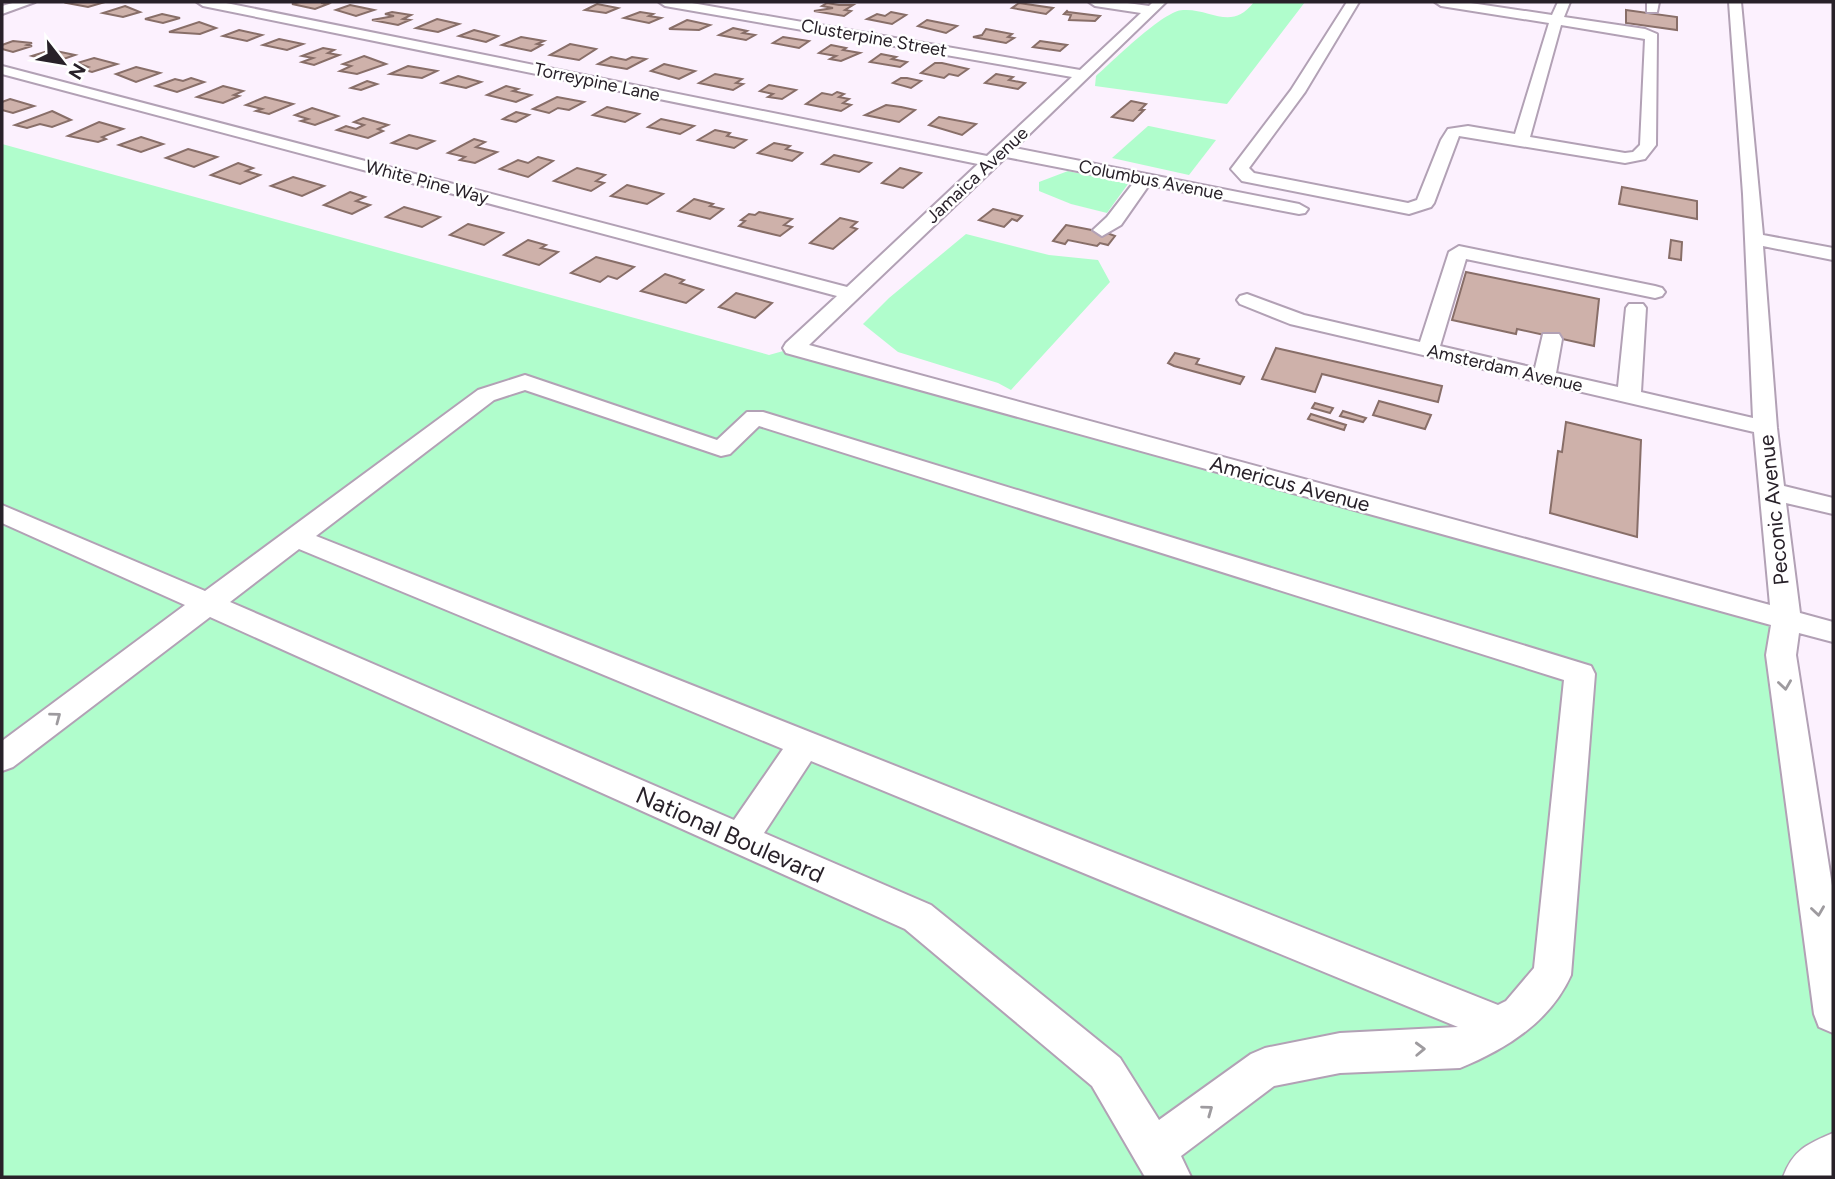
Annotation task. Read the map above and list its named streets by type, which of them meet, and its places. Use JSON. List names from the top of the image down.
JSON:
{
  "streets": {
    "street": [
      "Clusterpine Street",
      "Torreypine Lane",
      "Jamaica Avenue",
      "Columbus Avenue",
      "White Pine Way",
      "Amsterdam Avenue",
      "Americus Avenue",
      "Peconic Avenue",
      "National Boulevard"
    ]
  },
  "crossings": [
    ["Clusterpine Street", "Jamaica Avenue"],
    ["Torreypine Lane", "Jamaica Avenue"],
    ["Torreypine Lane", "Columbus Avenue"],
    ["Jamaica Avenue", "Columbus Avenue"],
    ["Jamaica Avenue", "White Pine Way"],
    ["Jamaica Avenue", "Americus Avenue"],
    ["Amsterdam Avenue", "Peconic Avenue"],
    ["Americus Avenue", "Peconic Avenue"]
  ],
  "one_way": ["Peconic Avenue"],
  "north": "bottom right"
}
